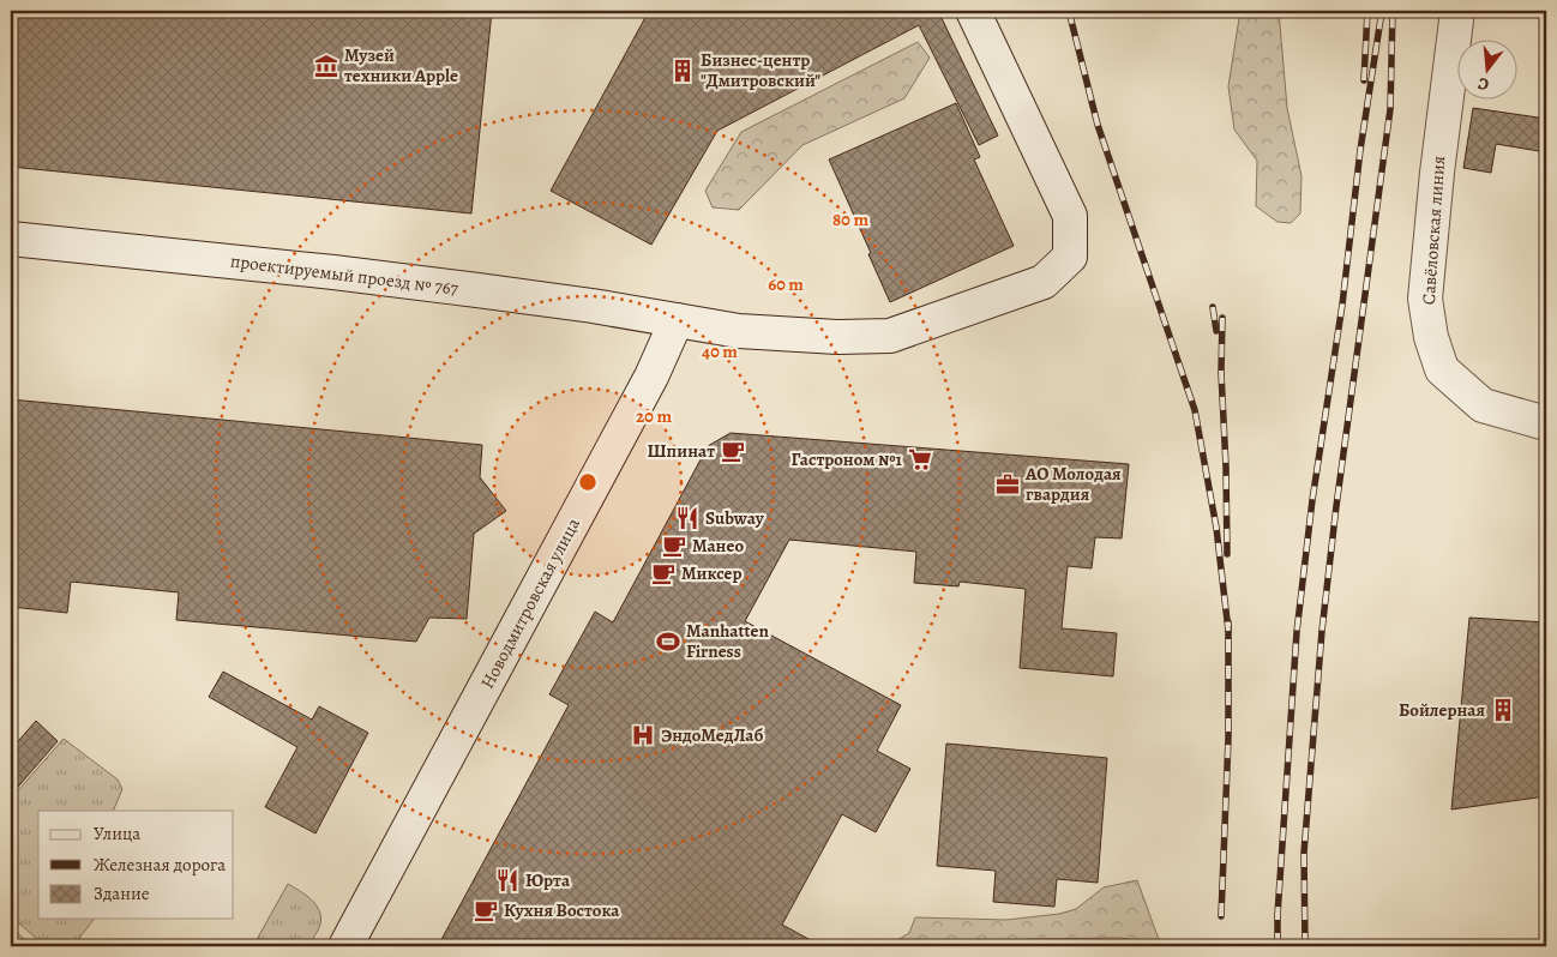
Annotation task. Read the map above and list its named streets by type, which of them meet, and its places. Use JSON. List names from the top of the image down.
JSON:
{
  "streets": {
    "street": ["Савёловская линия", "проектируемый проезд № 767", "Новодмитровская улица"]
  },
  "crossings": [
    ["проектируемый проезд № 767", "Новодмитровская улица"]
  ],
  "places": {
    "museum": ["Музей техники Apple"],
    "building": ["Бизнес-центр \"Дмитровский\"", "Бойлерная"],
    "cafe": [
      "Шпинат",
      "Манео",
      "Миксер",
      "Кухня Востока"
    ],
    "supermarket": ["Гастроном №1"],
    "office": ["АО Молодая гвардия"],
    "restaurant": ["Subway", "Юрта"],
    "sports": ["Manhatten Firness"],
    "hospital": ["ЭндоМедЛаб"]
  },
  "legend": ["Улица", "Железная дорога", "Здание"],
  "north": "bottom",
  "rings": [
    "80 m",
    "60 m",
    "40 m",
    "20 m"
  ]
}
